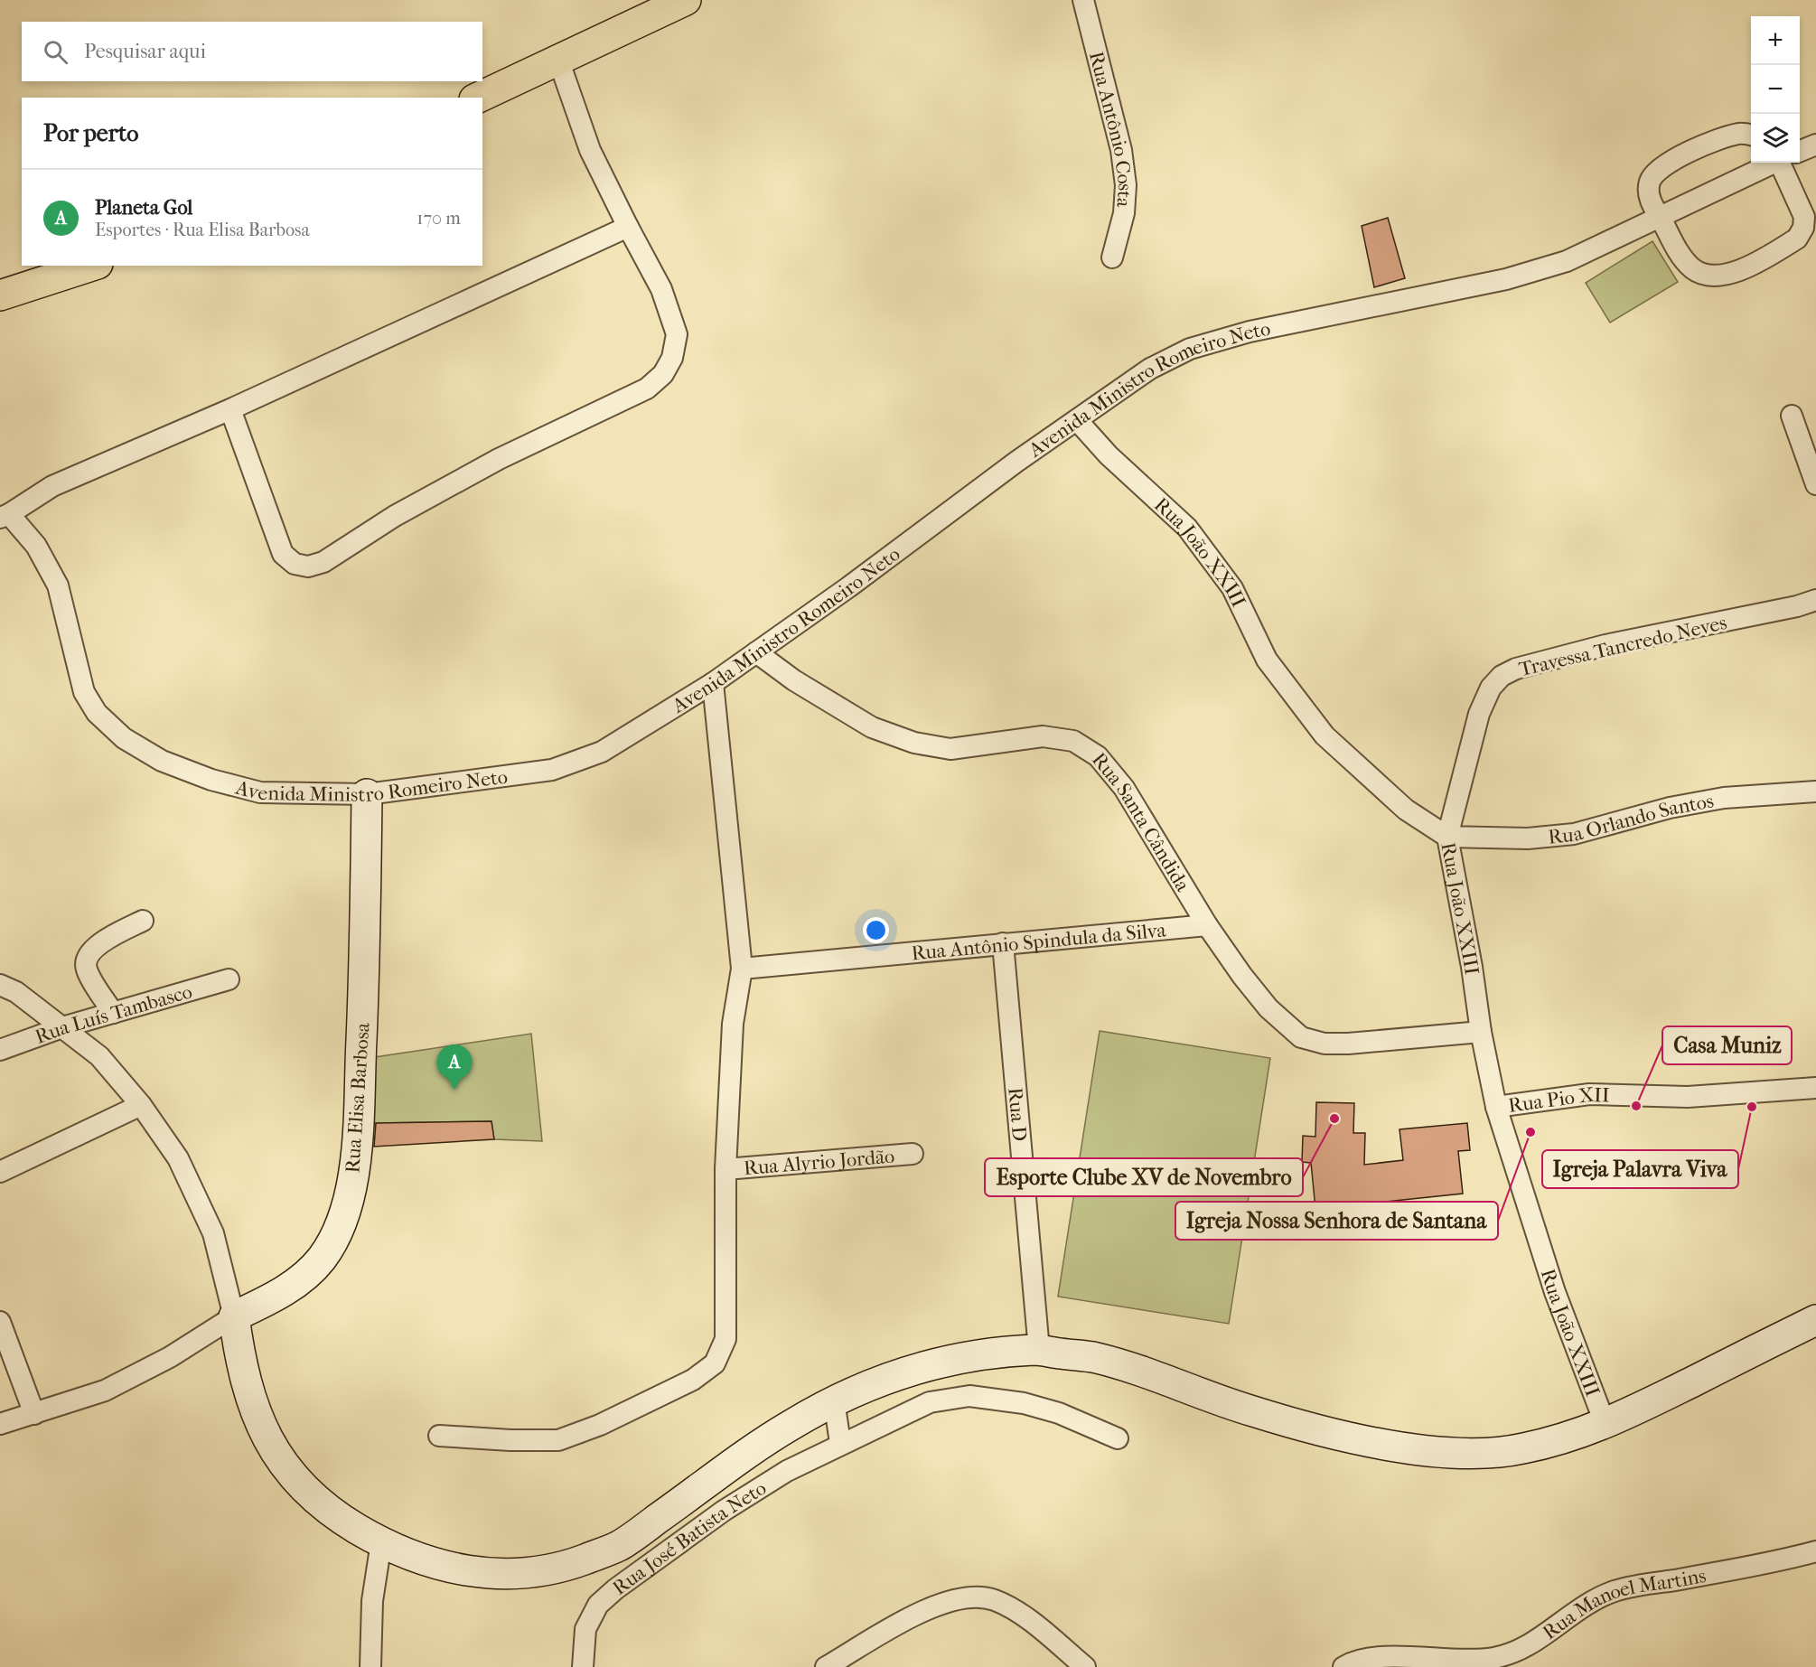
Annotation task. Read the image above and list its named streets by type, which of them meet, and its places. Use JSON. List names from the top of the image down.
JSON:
{
  "streets": {
    "street": [
      "Rua Antônio Costa",
      "Avenida Ministro Romeiro Neto",
      "Rua João XXIII",
      "Travessa Tancredo Neves",
      "Rua Orlando Santos",
      "Rua Santa Cândida",
      "Rua Antônio Spindula da Silva",
      "Rua Luís Tambasco",
      "Rua Elisa Barbosa",
      "Rua Pio XII",
      "Rua D",
      "Rua Alyrio Jordão",
      "Rua José Batista Neto",
      "Rua Manoel Martins"
    ]
  },
  "crossings": [
    ["Avenida Ministro Romeiro Neto", "Rua João XXIII"],
    ["Avenida Ministro Romeiro Neto", "Rua Santa Cândida"],
    ["Avenida Ministro Romeiro Neto", "Rua Elisa Barbosa"],
    ["Rua João XXIII", "Travessa Tancredo Neves"],
    ["Rua João XXIII", "Rua Orlando Santos"],
    ["Rua João XXIII", "Rua Santa Cândida"],
    ["Rua João XXIII", "Rua Pio XII"],
    ["Travessa Tancredo Neves", "Rua Orlando Santos"],
    ["Rua Santa Cândida", "Rua Antônio Spindula da Silva"],
    ["Rua Antônio Spindula da Silva", "Rua D"]
  ],
  "places": [
    "Casa Muniz",
    "Igreja Palavra Viva",
    "Esporte Clube XV de Novembro",
    "Igreja Nossa Senhora de Santana"
  ],
  "page": {
    "map_buttons": ["+", "−"],
    "search": "Pesquisar aqui",
    "heading": "Por perto",
    "list": [
      {
        "mark": "A",
        "name": "Planeta Gol",
        "note": "Esportes · Rua Elisa Barbosa",
        "value": "170 m"
      }
    ],
    "pins": "A"
  }
}
